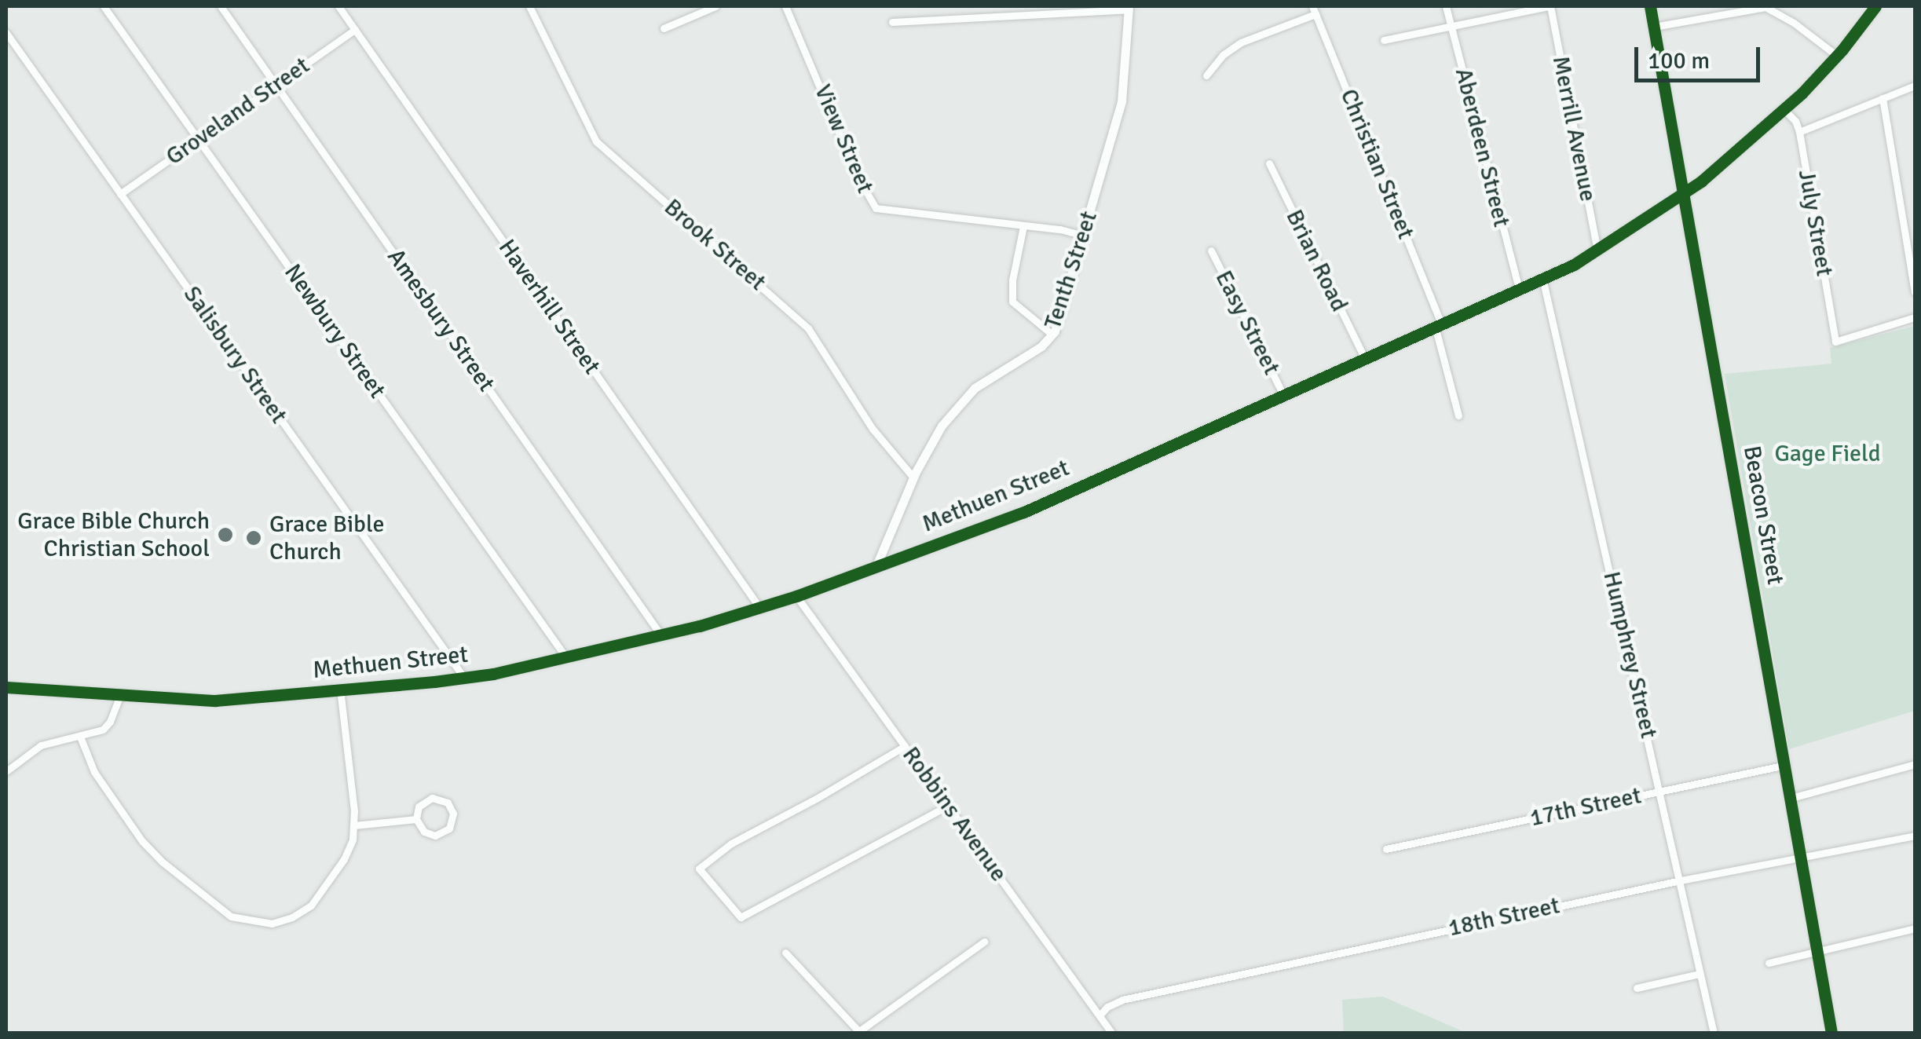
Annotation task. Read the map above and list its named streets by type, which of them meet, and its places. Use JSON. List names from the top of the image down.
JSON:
{
  "streets": {
    "street": [
      "Groveland Street",
      "Merrill Avenue",
      "View Street",
      "Aberdeen Street",
      "Christian Street",
      "July Street",
      "Brook Street",
      "Brian Road",
      "Tenth Street",
      "Haverhill Street",
      "Amesbury Street",
      "Easy Street",
      "Newbury Street",
      "Salisbury Street",
      "Methuen Street",
      "Beacon Street",
      "Humphrey Street",
      "17th Street",
      "Robbins Avenue",
      "18th Street"
    ]
  },
  "crossings": [
    ["Groveland Street", "Haverhill Street"],
    ["Groveland Street", "Amesbury Street"],
    ["Groveland Street", "Newbury Street"],
    ["Groveland Street", "Salisbury Street"],
    ["Merrill Avenue", "Methuen Street"],
    ["View Street", "Tenth Street"],
    ["Aberdeen Street", "Methuen Street"],
    ["Christian Street", "Methuen Street"],
    ["July Street", "Methuen Street"],
    ["Brook Street", "Tenth Street"],
    ["Brian Road", "Methuen Street"],
    ["Tenth Street", "Methuen Street"],
    ["Haverhill Street", "Methuen Street"],
    ["Amesbury Street", "Methuen Street"],
    ["Easy Street", "Methuen Street"],
    ["Newbury Street", "Methuen Street"],
    ["Salisbury Street", "Methuen Street"],
    ["Methuen Street", "Beacon Street"],
    ["Methuen Street", "Humphrey Street"],
    ["Methuen Street", "Robbins Avenue"],
    ["Beacon Street", "17th Street"],
    ["Beacon Street", "18th Street"],
    ["Humphrey Street", "17th Street"],
    ["Humphrey Street", "18th Street"],
    ["Robbins Avenue", "18th Street"]
  ],
  "parks": ["Gage Field"],
  "places": ["Grace Bible Church Christian School", "Grace Bible Church"],
  "scale_bar": "100 m"
}
